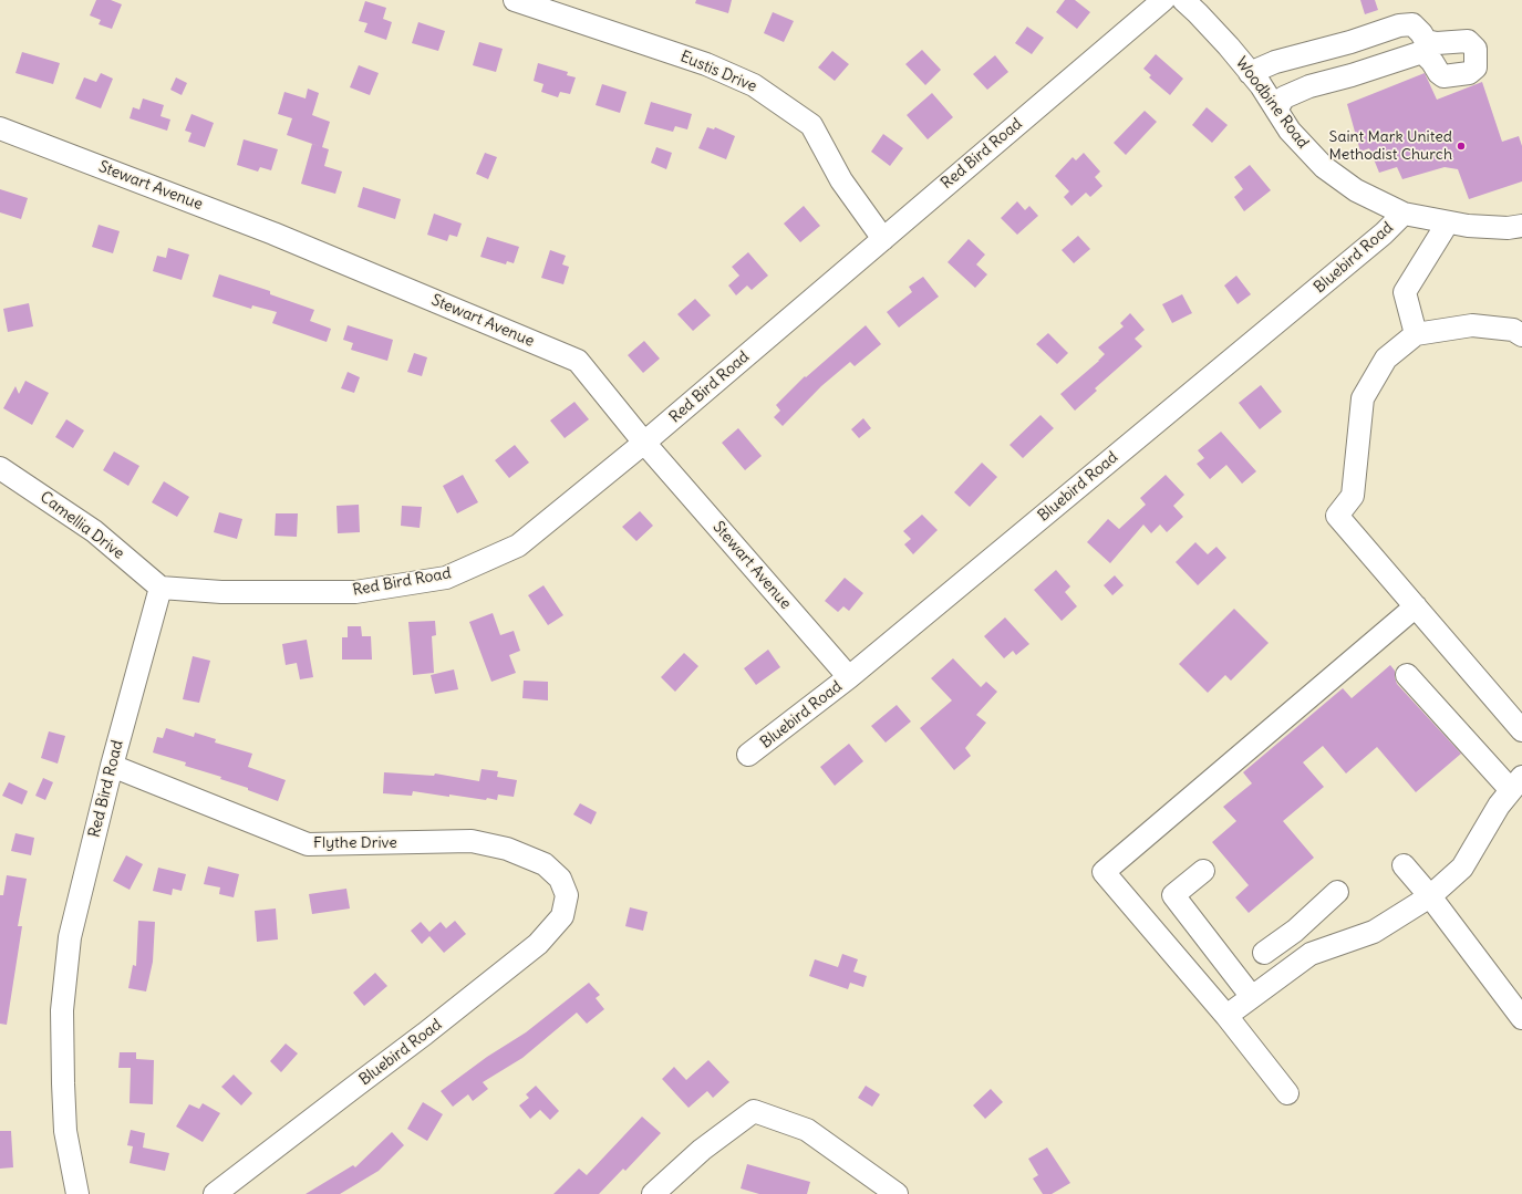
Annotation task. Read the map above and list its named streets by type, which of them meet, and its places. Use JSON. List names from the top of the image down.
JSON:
{
  "streets": {
    "street": [
      "Eustis Drive",
      "Woodbine Road",
      "Red Bird Road",
      "Stewart Avenue",
      "Bluebird Road",
      "Camellia Drive",
      "Flythe Drive"
    ]
  },
  "crossings": [
    ["Eustis Drive", "Red Bird Road"],
    ["Woodbine Road", "Bluebird Road"],
    ["Red Bird Road", "Stewart Avenue"],
    ["Red Bird Road", "Camellia Drive"],
    ["Red Bird Road", "Flythe Drive"],
    ["Stewart Avenue", "Bluebird Road"],
    ["Bluebird Road", "Flythe Drive"]
  ],
  "places": ["Saint Mark United Methodist Church"]
}
